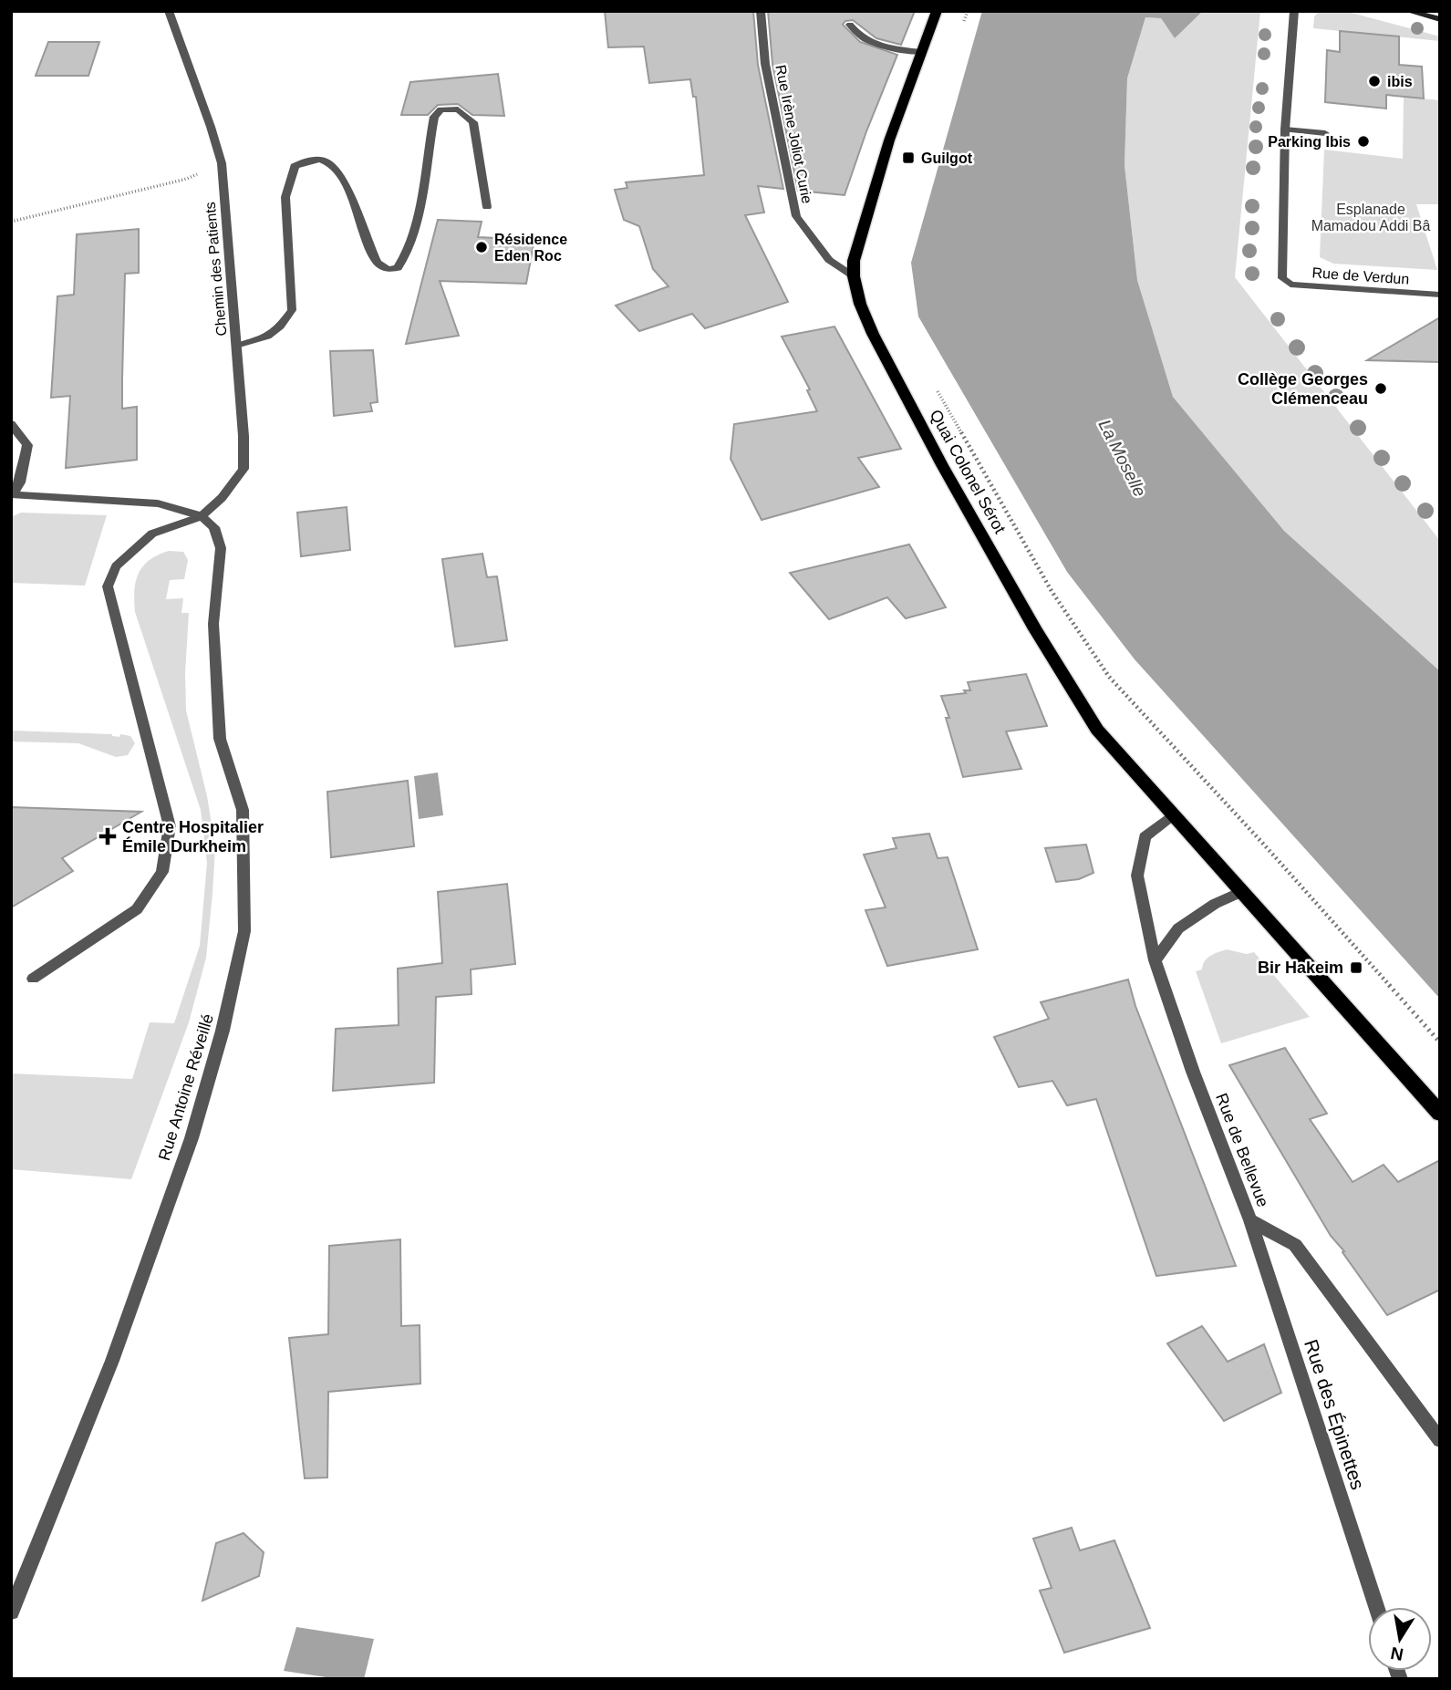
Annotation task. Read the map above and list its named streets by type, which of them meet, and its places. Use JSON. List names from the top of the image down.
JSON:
{
  "streets": {
    "main road": ["Quai Colonel Sérot"],
    "street": [
      "Rue Irène Joliot Curie",
      "Chemin des Patients",
      "Rue de Verdun",
      "Rue Antoine Réveillé",
      "Rue de Bellevue",
      "Rue des Épinettes"
    ]
  },
  "crossings": [
    ["Rue Irène Joliot Curie", "Quai Colonel Sérot"],
    ["Chemin des Patients", "Rue Antoine Réveillé"],
    ["Quai Colonel Sérot", "Rue de Bellevue"],
    ["Rue de Bellevue", "Rue des Épinettes"]
  ],
  "water": ["La Moselle"],
  "parks": ["Esplanade Mamadou Addi Bâ"],
  "places": {
    "other": [
      "ibis",
      "Parking Ibis",
      "Résidence Eden Roc",
      "Collège Georges Clémenceau"
    ],
    "transit": ["Guilgot", "Bir Hakeim"],
    "health": ["Centre Hospitalier Émile Durkheim"]
  },
  "north": "bottom"
}
